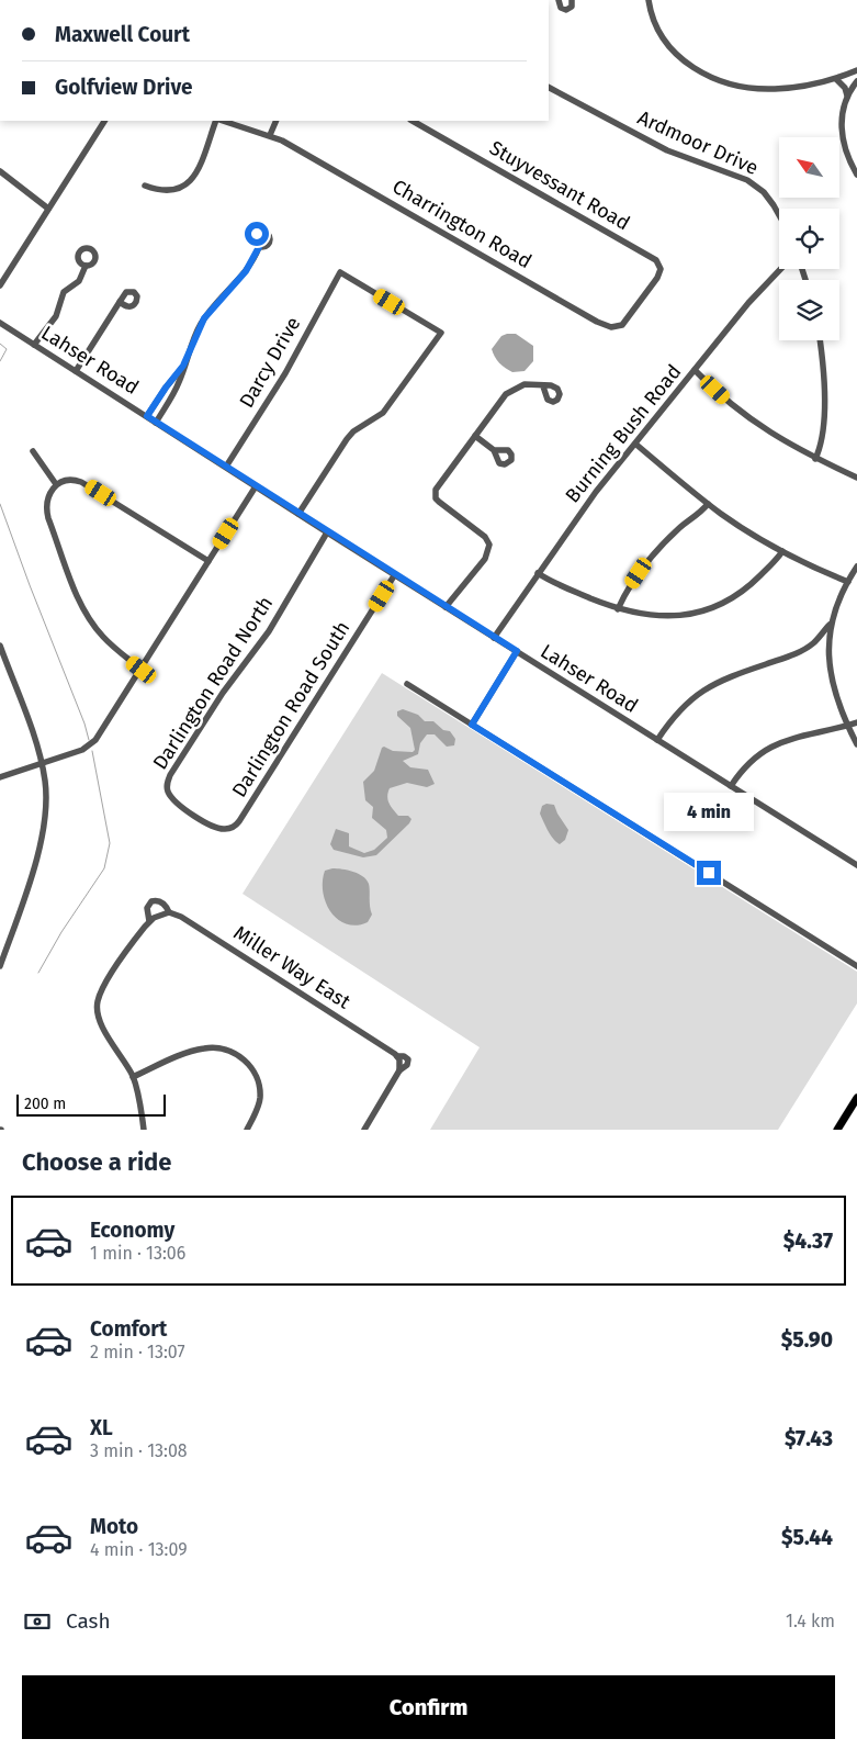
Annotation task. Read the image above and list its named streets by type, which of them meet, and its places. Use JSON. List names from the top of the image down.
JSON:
{
  "streets": {
    "street": [
      "Ardmoor Drive",
      "Stuyvessant Road",
      "Charrington Road",
      "Lahser Road",
      "Darcy Drive",
      "Burning Bush Road",
      "Darlington Road North",
      "Darlington Road South",
      "Miller Way East"
    ]
  },
  "crossings": [
    ["Stuyvessant Road", "Charrington Road"],
    ["Lahser Road", "Darcy Drive"],
    ["Lahser Road", "Burning Bush Road"],
    ["Lahser Road", "Darlington Road North"],
    ["Lahser Road", "Darlington Road South"],
    ["Darlington Road North", "Darlington Road South"]
  ],
  "scale_bar": "200 m",
  "north": "top left",
  "page": {
    "banner": ["Maxwell Court", "Golfview Drive"],
    "bubble": "4 min",
    "scale": "200 m",
    "heading": "Choose a ride",
    "list": [
      {
        "name": "Economy",
        "note": "1 min · 13:06",
        "value": "$4.37"
      },
      {
        "name": "Comfort",
        "note": "2 min · 13:07",
        "value": "$5.90"
      },
      {
        "name": "XL",
        "note": "3 min · 13:08",
        "value": "$7.43"
      },
      {
        "name": "Moto",
        "note": "4 min · 13:09",
        "value": "$5.44"
      }
    ],
    "pay": ["Cash", "1.4 km"],
    "buttons": "Confirm"
  }
}
